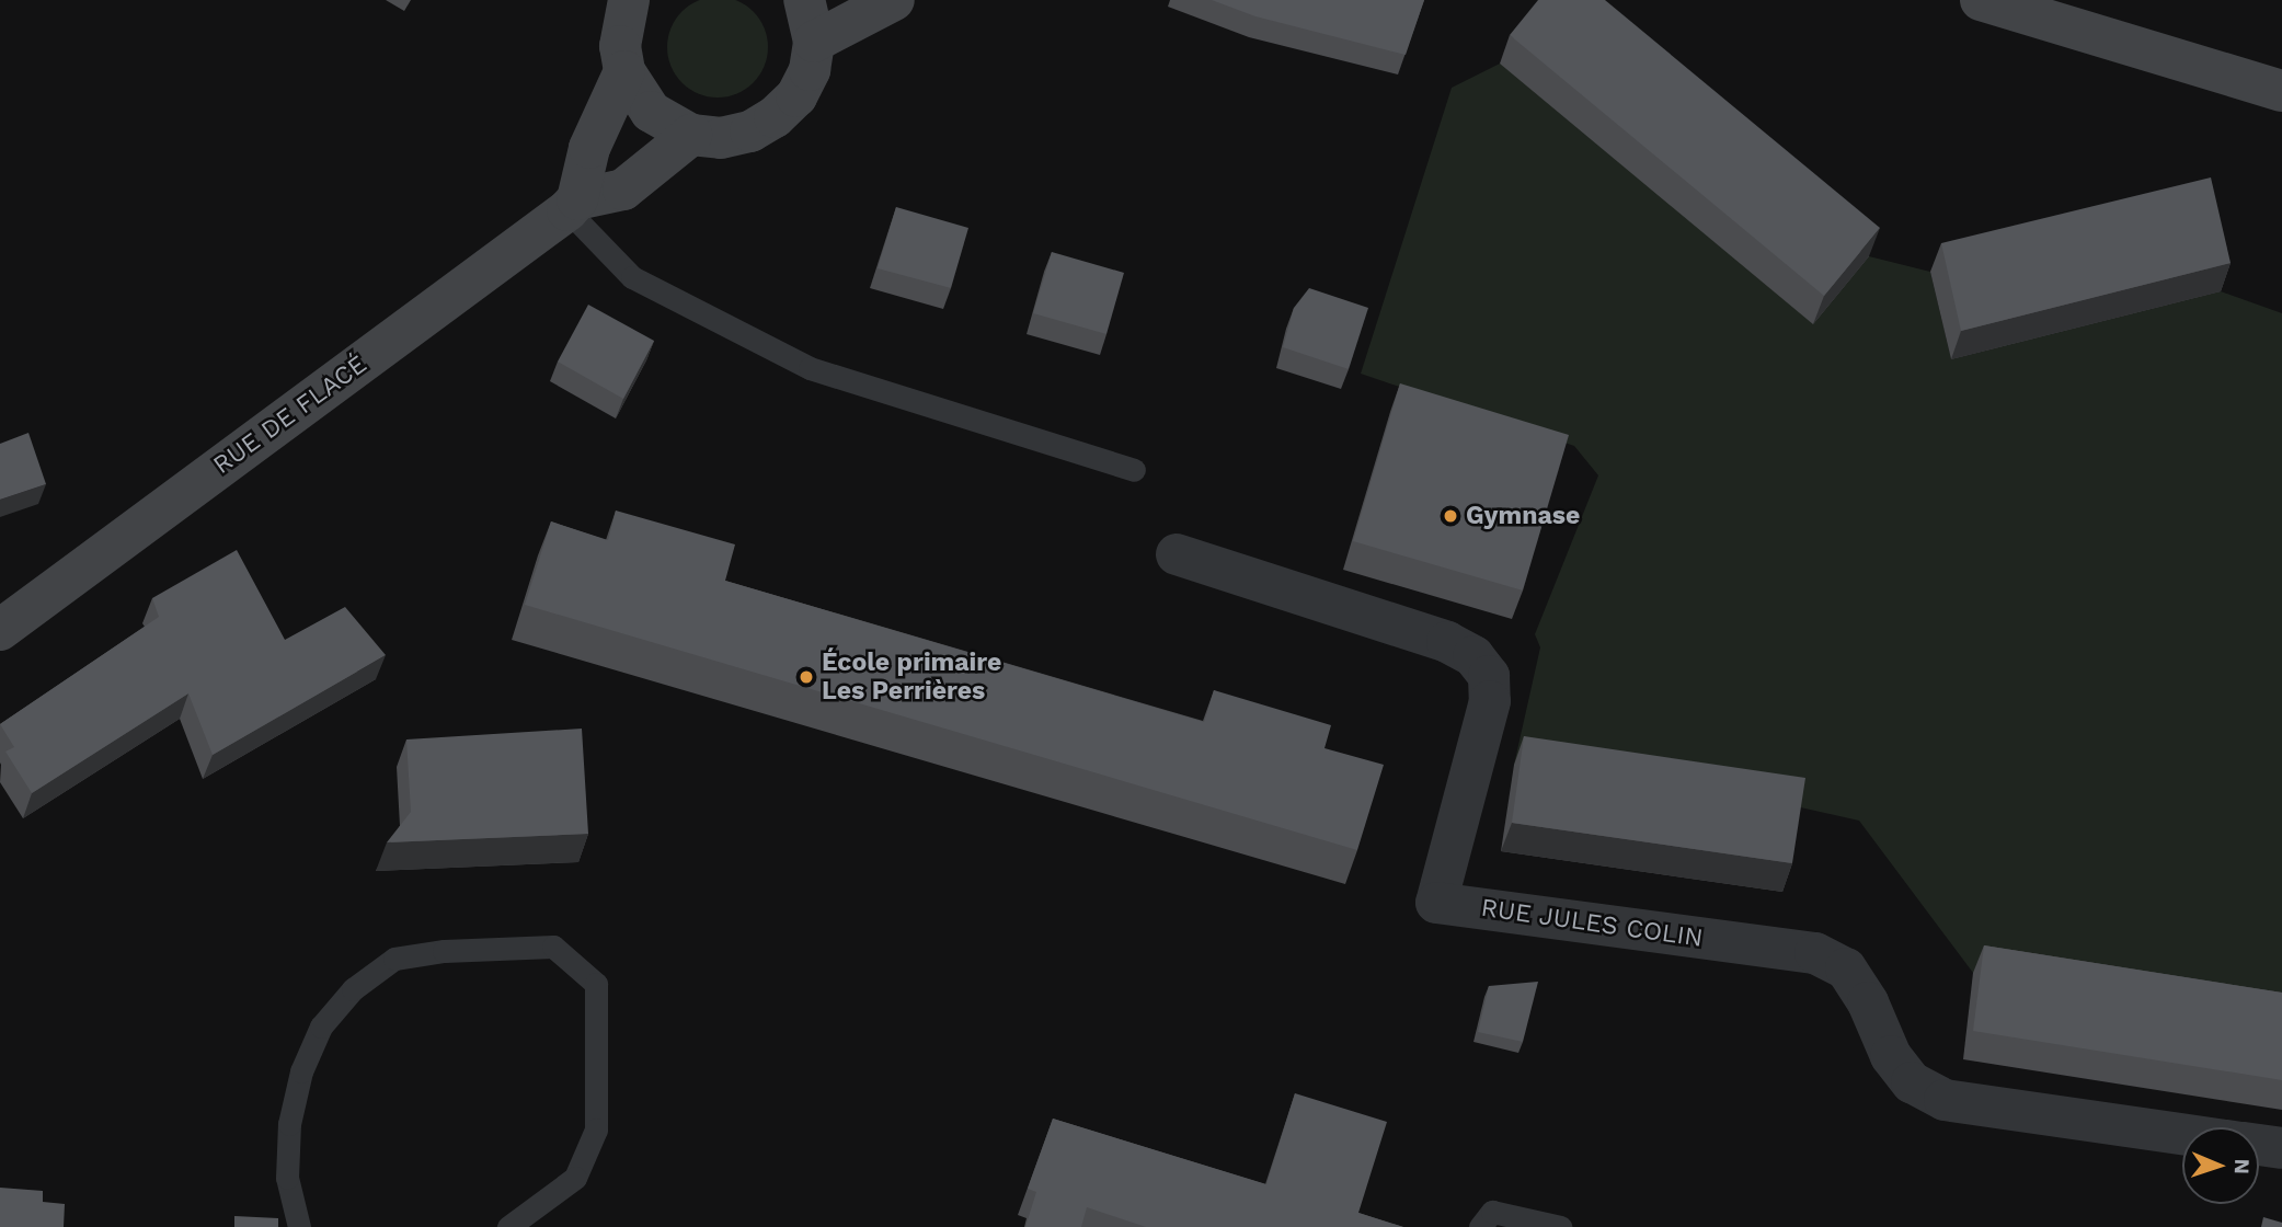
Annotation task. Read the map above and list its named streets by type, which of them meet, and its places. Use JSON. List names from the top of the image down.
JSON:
{
  "streets": {
    "main road": ["RUE DE FLACÉ"],
    "street": ["RUE JULES COLIN"]
  },
  "places": ["Gymnase", "École primaire Les Perrières"],
  "north": "right"
}
